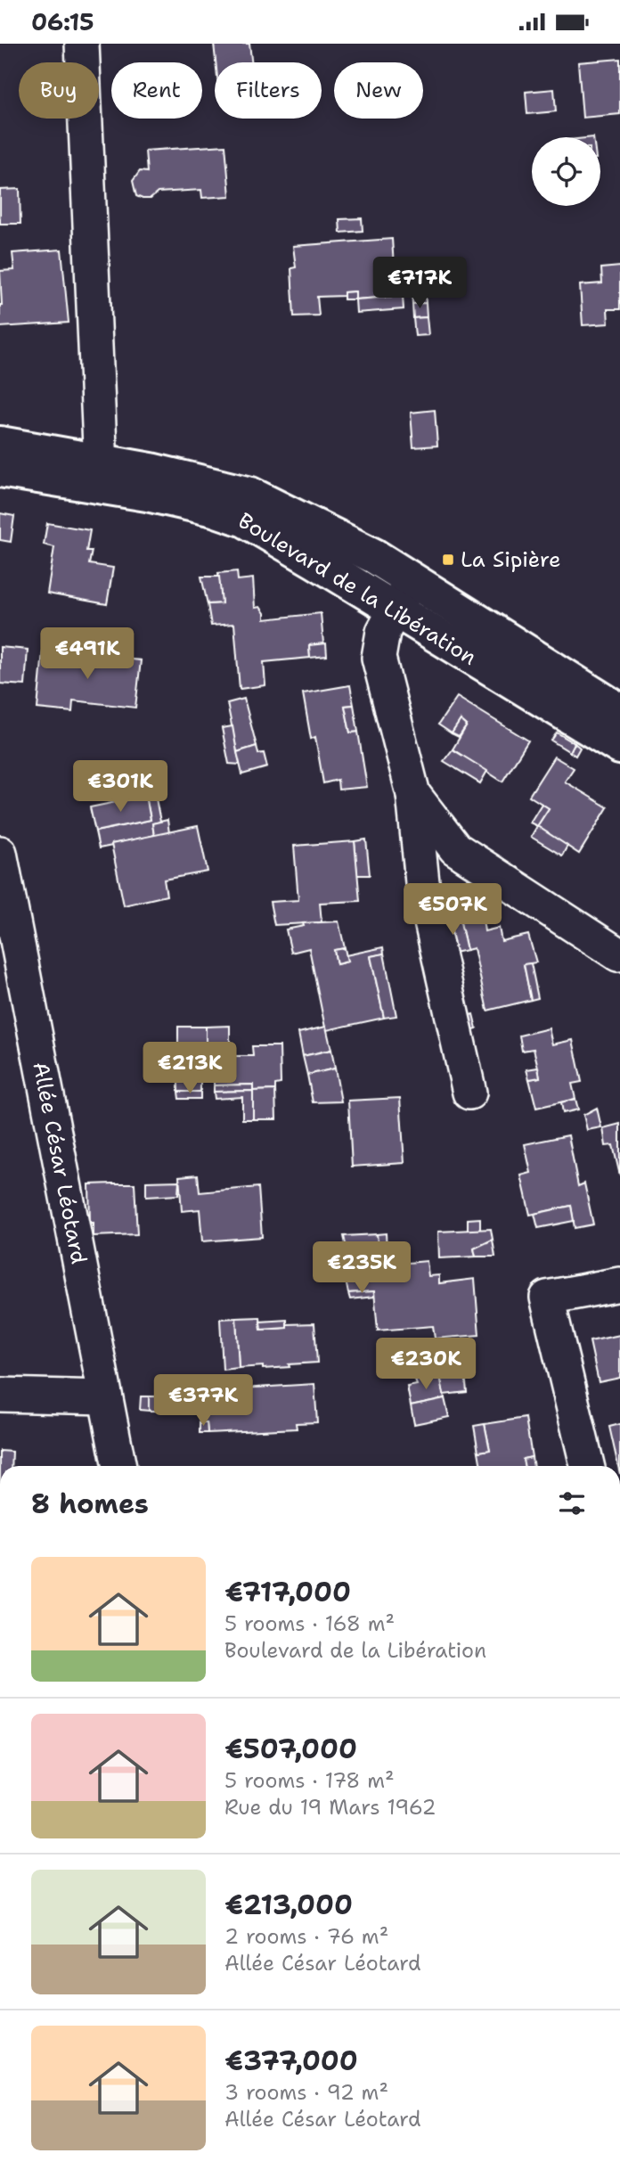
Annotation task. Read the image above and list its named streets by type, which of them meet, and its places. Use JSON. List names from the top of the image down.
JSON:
{
  "streets": {
    "street": ["Boulevard de la Libération", "Allée César Léotard"]
  },
  "places": {
    "transit": ["La Sipière"]
  },
  "page": {
    "status": "06:15",
    "chip": [
      "Buy",
      "Rent",
      "Filters",
      "New"
    ],
    "price": [
      "€717K",
      "€491K",
      "€301K",
      "€507K",
      "€213K",
      "€235K",
      "€230K",
      "€377K"
    ],
    "heading": "8 homes",
    "list": [
      {
        "name": "€717,000",
        "note": "5 rooms · 168 m² · Boulevard de la Libération"
      },
      {
        "name": "€507,000",
        "note": "5 rooms · 178 m² · Rue du 19 Mars 1962"
      },
      {
        "name": "€213,000",
        "note": "2 rooms · 76 m² · Allée César Léotard"
      },
      {
        "name": "€377,000",
        "note": "3 rooms · 92 m² · Allée César Léotard"
      }
    ]
  }
}
